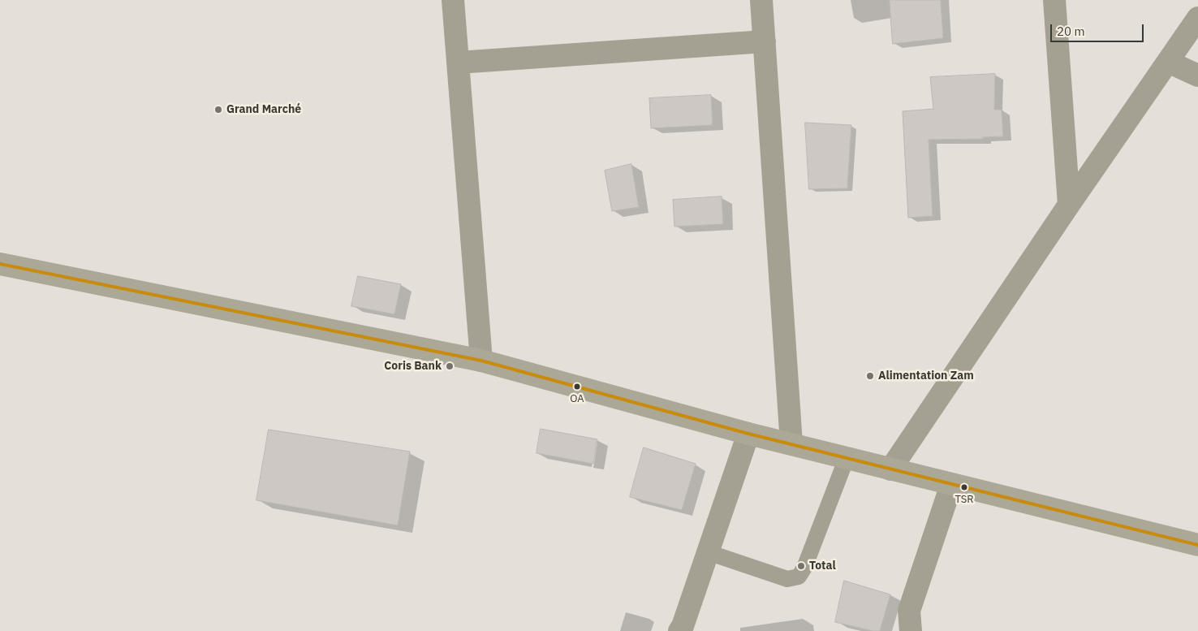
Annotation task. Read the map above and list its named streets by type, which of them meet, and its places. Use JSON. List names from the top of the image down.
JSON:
{
  "places": [
    "Grand Marché",
    "Coris Bank",
    "Alimentation Zam",
    "OA",
    "TSR",
    "Total"
  ],
  "scale_bar": "20 m"
}
